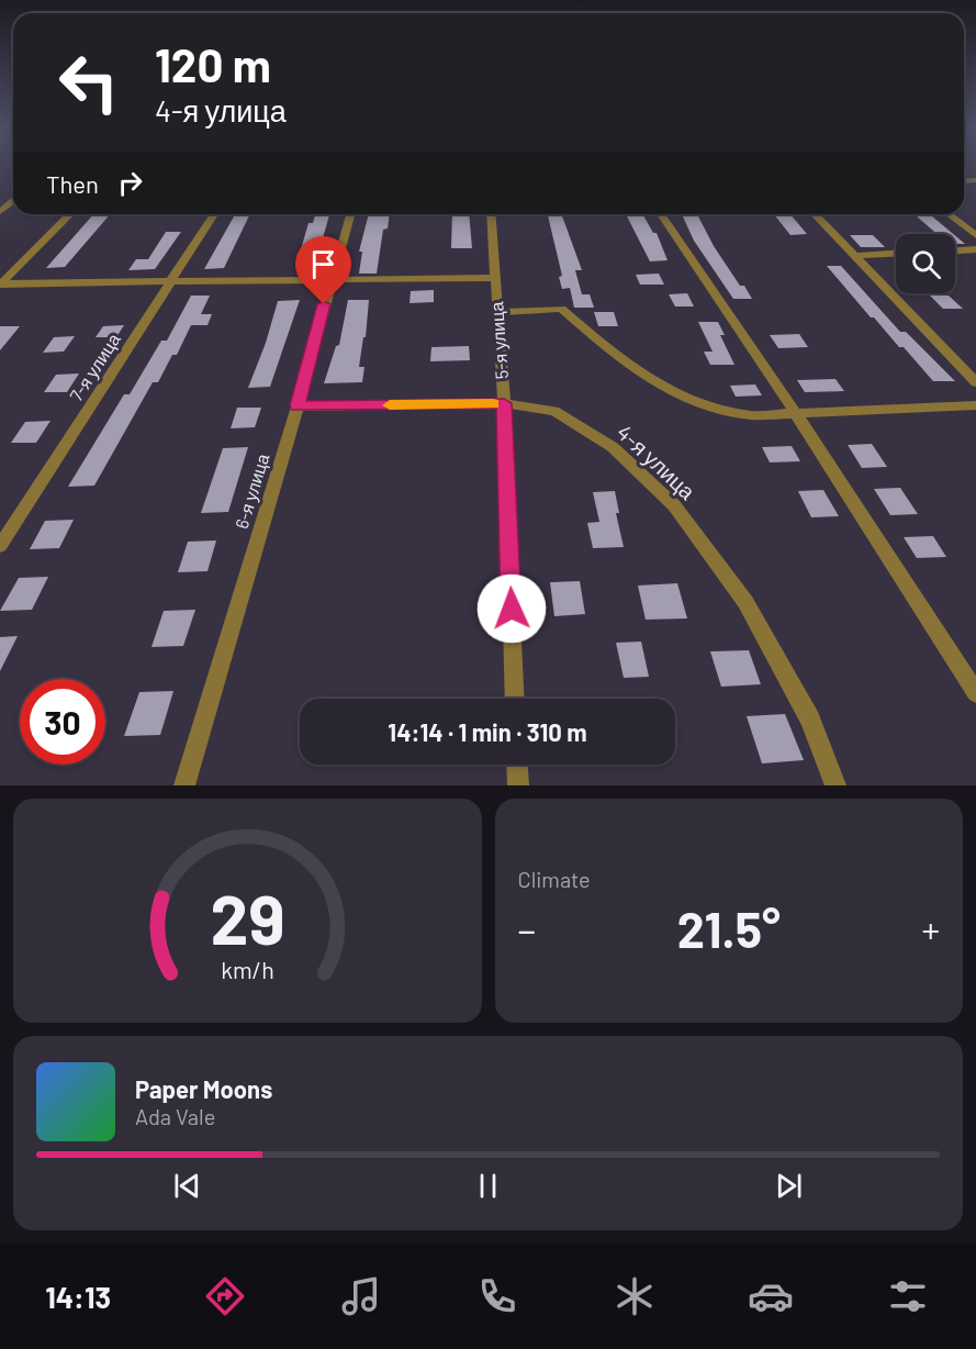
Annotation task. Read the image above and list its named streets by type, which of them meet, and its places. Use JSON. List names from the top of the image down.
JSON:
{
  "streets": {
    "street": [
      "5-я улица",
      "7-я улица",
      "4-я улица",
      "6-я улица"
    ]
  },
  "crossings": [
    ["5-я улица", "4-я улица"],
    ["4-я улица", "6-я улица"]
  ],
  "page": {
    "turn": ["120 m", "4-я улица"],
    "then": "Then",
    "limit": "30",
    "trip": "14:14 · 1 min · 310 m",
    "tile": "Climate",
    "heat": ["−", "21.5°", "+"],
    "song": ["Paper Moons", "Ada Vale"],
    "tabs": "14:13",
    "gauge": ["29", "km/h"]
  }
}
